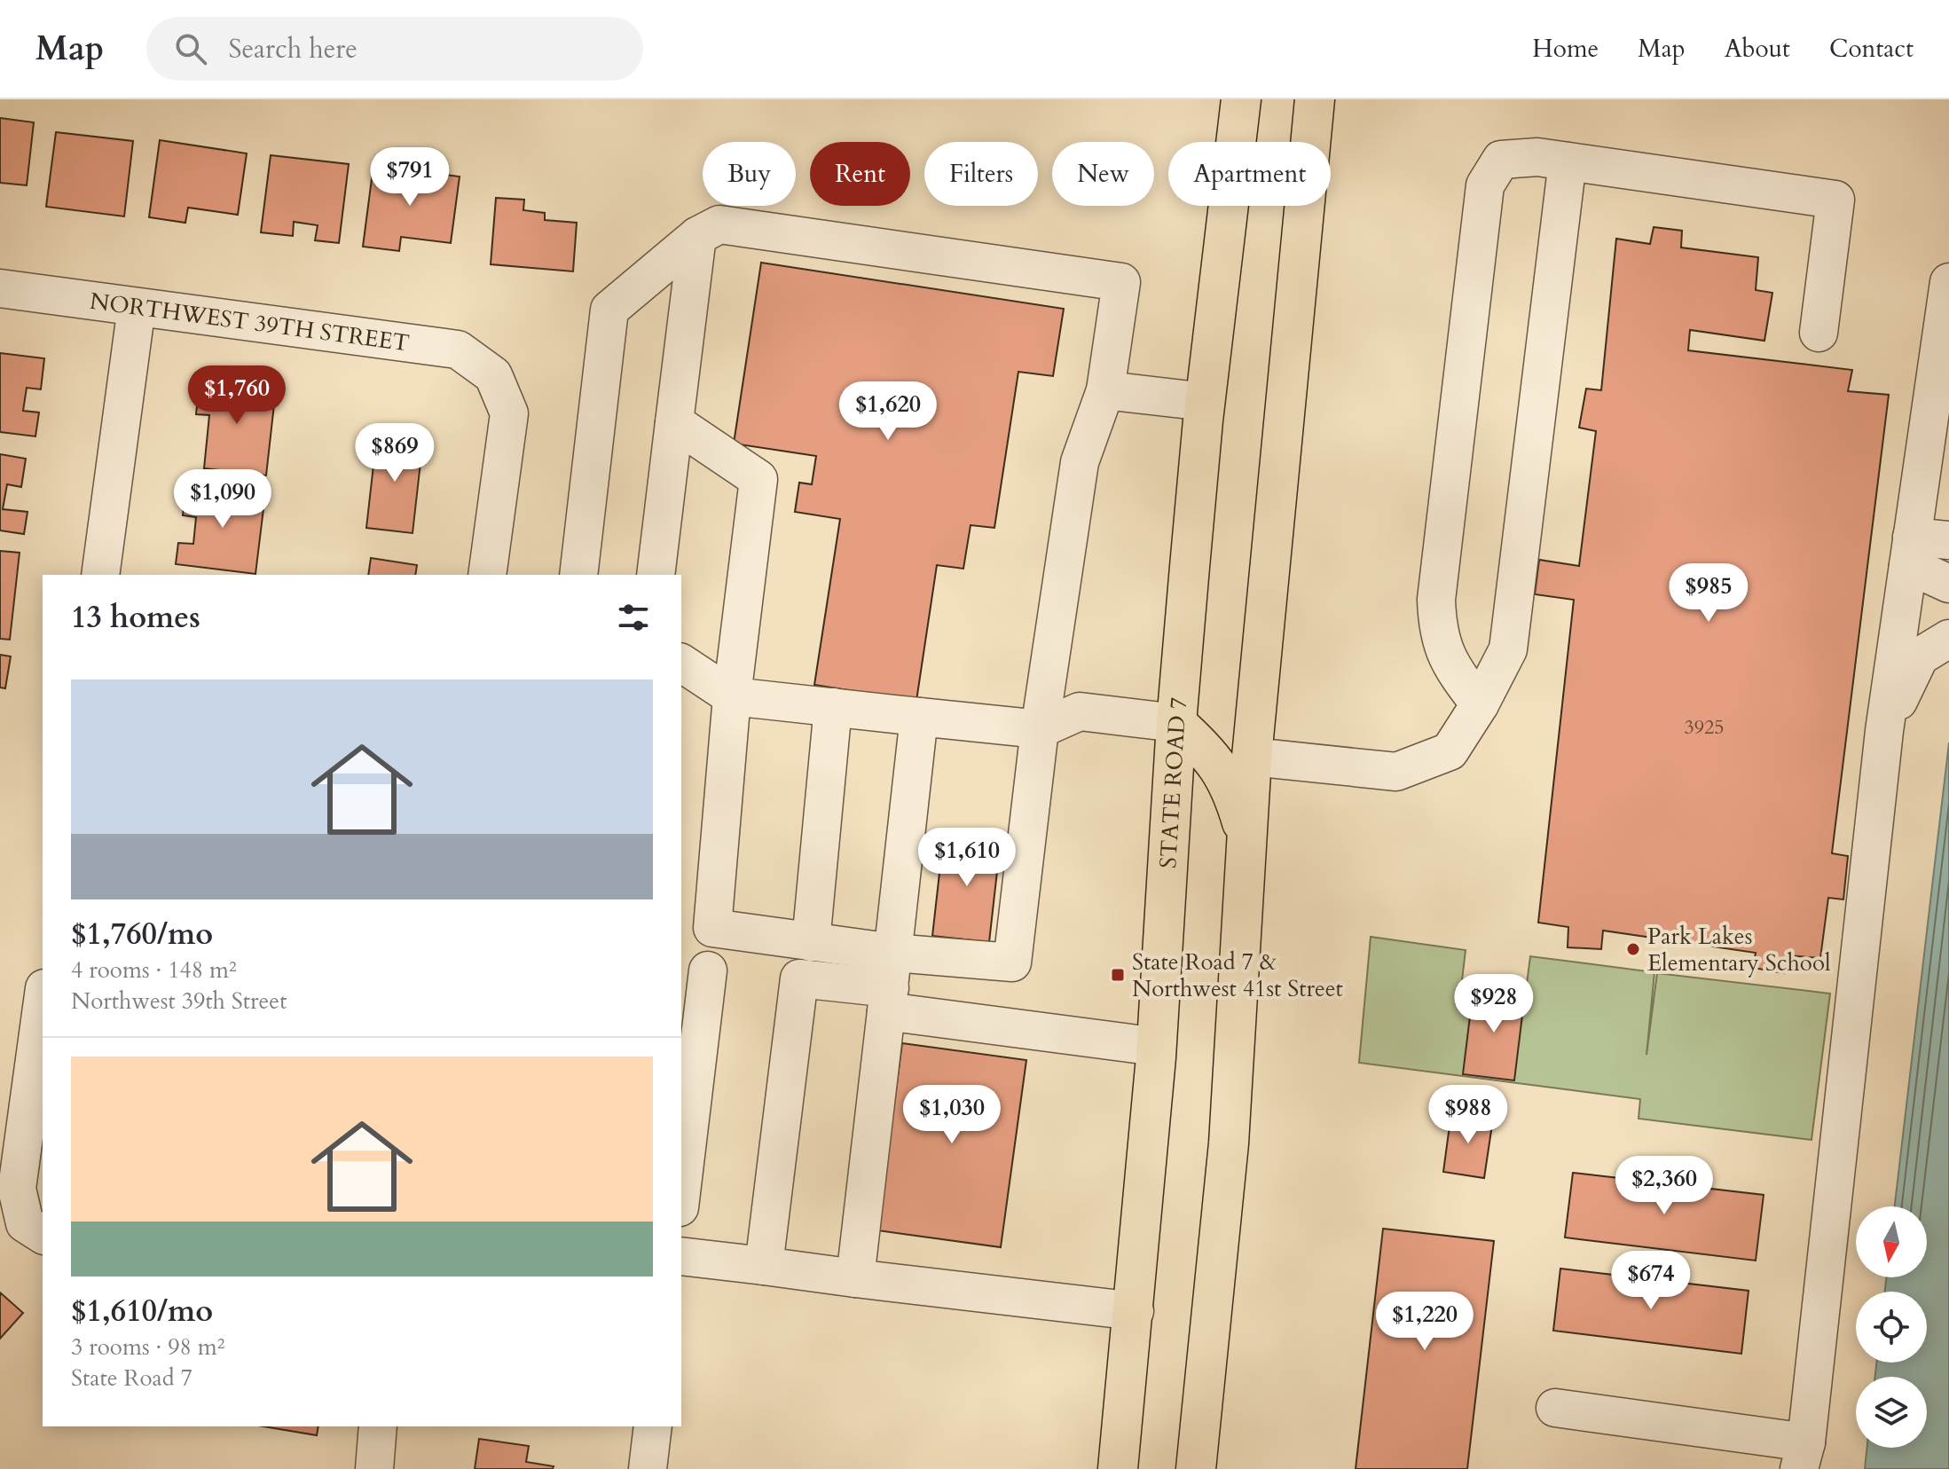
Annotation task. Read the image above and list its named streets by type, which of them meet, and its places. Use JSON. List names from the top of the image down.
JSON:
{
  "streets": {
    "main road": ["STATE ROAD 7"],
    "street": ["NORTHWEST 39TH STREET"]
  },
  "places": {
    "other": ["Park Lakes Elementary School"],
    "transit": ["State Road 7 & Northwest 41st Street"]
  },
  "house_numbers": ["3925"],
  "north": "bottom",
  "page": {
    "header": "Map",
    "search": "Search here",
    "nav": [
      "Home",
      "Map",
      "About",
      "Contact"
    ],
    "chip": [
      "Buy",
      "Rent",
      "Filters",
      "New",
      "Apartment"
    ],
    "price": [
      "$791",
      "$1,760",
      "$1,620",
      "$869",
      "$1,090",
      "$985",
      "$1,610",
      "$928",
      "$1,030",
      "$988",
      "$2,360",
      "$674",
      "$1,220"
    ],
    "heading": "13 homes",
    "list": [
      {
        "name": "$1,760/mo",
        "note": "4 rooms · 148 m² · Northwest 39th Street"
      },
      {
        "name": "$1,610/mo",
        "note": "3 rooms · 98 m² · State Road 7"
      }
    ]
  }
}
